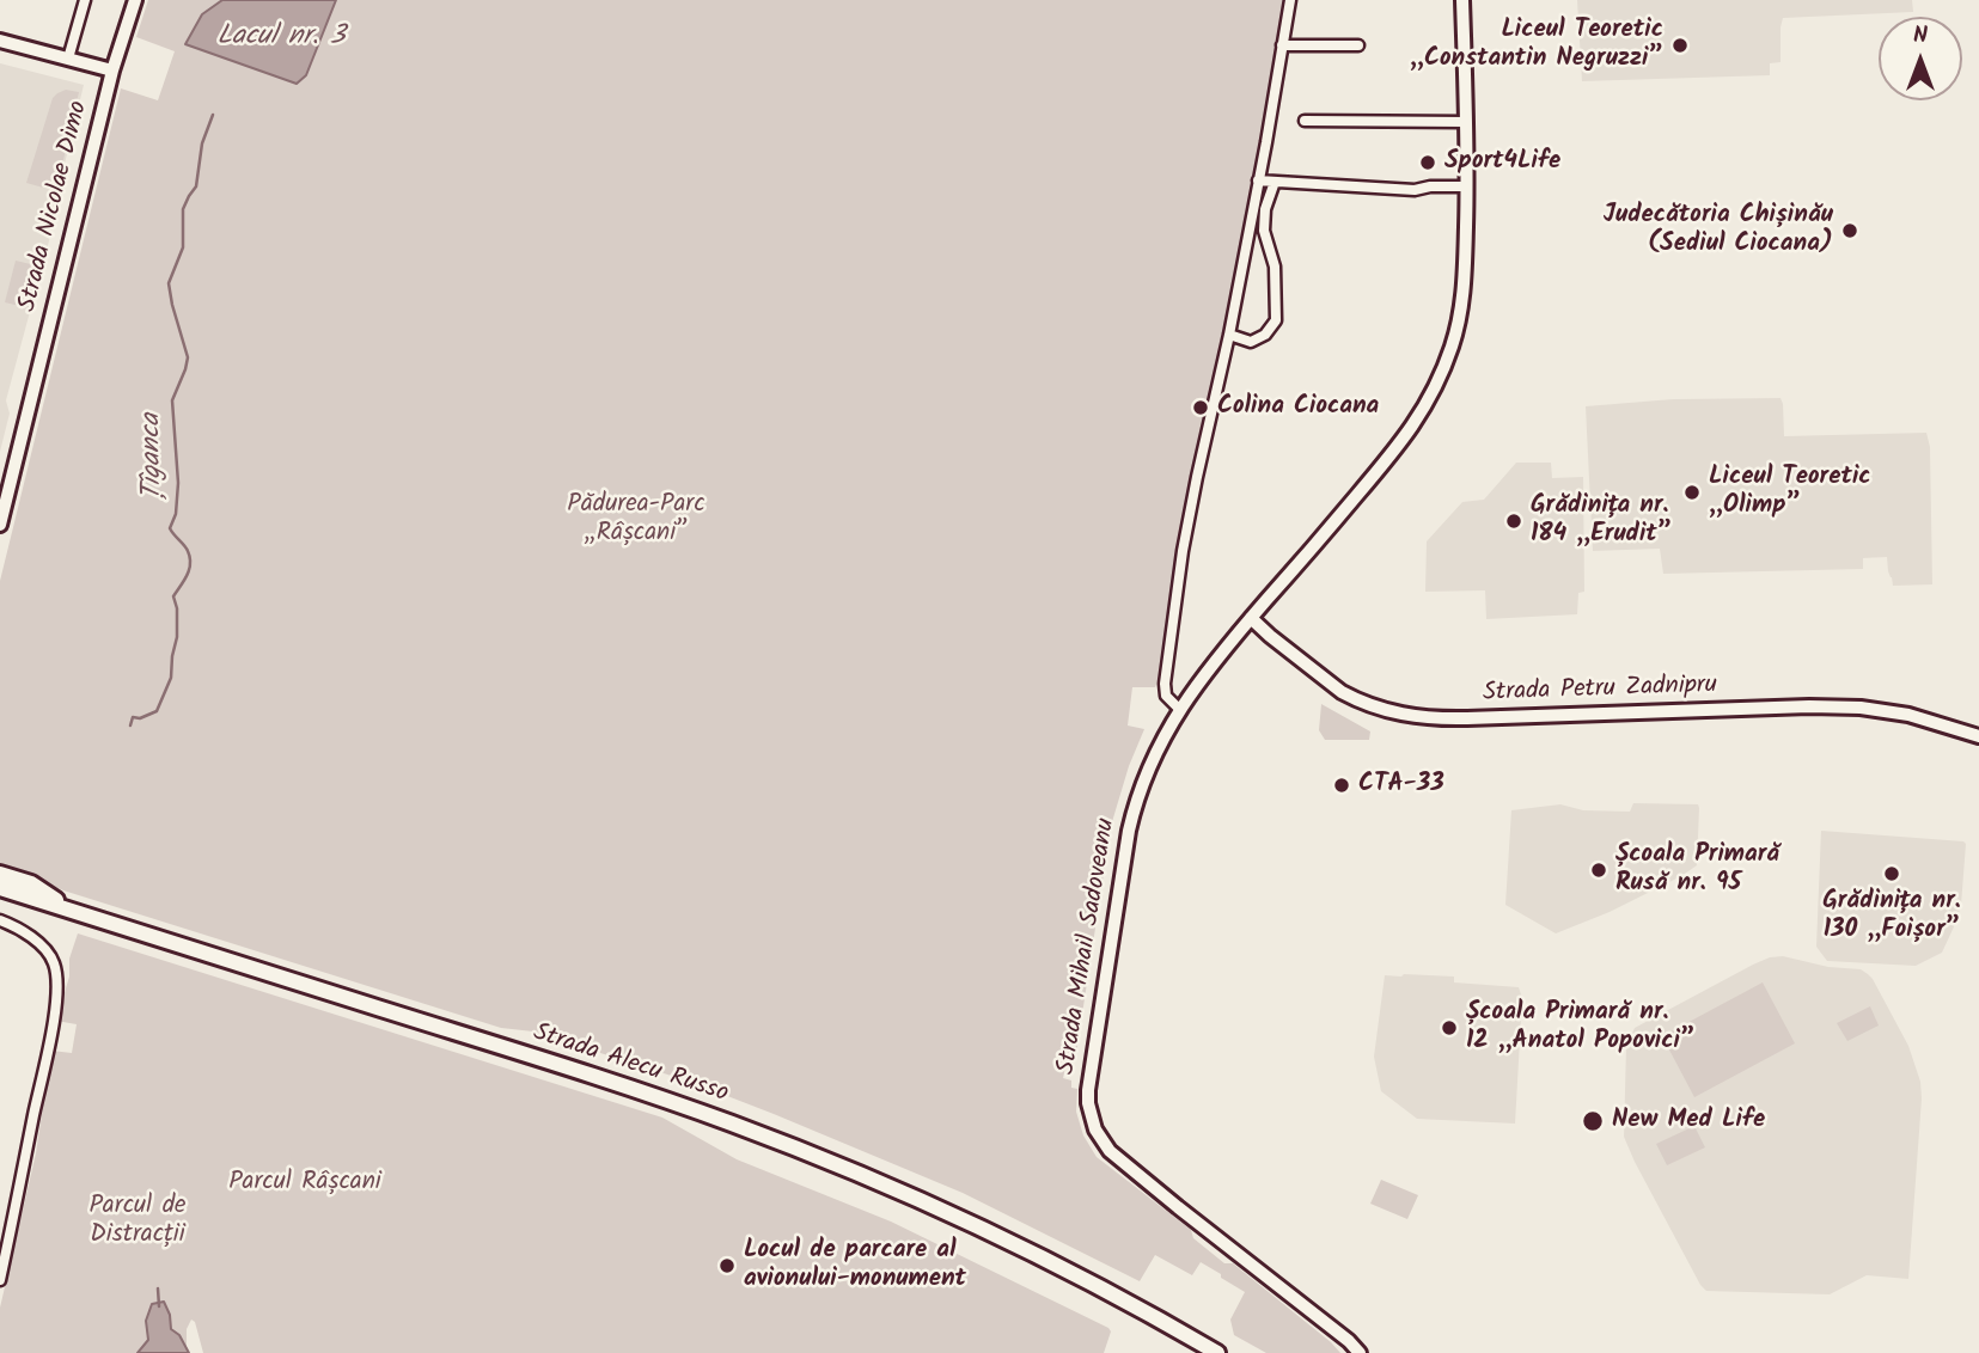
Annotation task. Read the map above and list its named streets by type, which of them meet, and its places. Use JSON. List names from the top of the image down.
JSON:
{
  "streets": {
    "main road": [
      "Strada Nicolae Dimo",
      "Strada Petru Zadnipru",
      "Strada Mihail Sadoveanu",
      "Strada Alecu Russo"
    ]
  },
  "crossings": [
    ["Strada Petru Zadnipru", "Strada Mihail Sadoveanu"]
  ],
  "water": ["Lacul nr. 3", "Țîganca"],
  "parks": ["Pădurea-Parc „Râșcani”", "Parcul Râșcani", "Parcul de Distracții"],
  "places": [
    "Liceul Teoretic „Constantin Negruzzi”",
    "Sport4Life",
    "Judecătoria Chișinău (Sediul Ciocana)",
    "Colina Ciocana",
    "Liceul Teoretic „Olimp”",
    "Grădinița nr. 184 „Erudit”",
    "CTA-33",
    "Școala Primară Rusă nr. 95",
    "Grădinița nr. 130 „Foișor”",
    "Școala Primară nr. 12 „Anatol Popovici”",
    "New Med Life",
    "Locul de parcare al avionului-monument"
  ],
  "north": "top"
}
